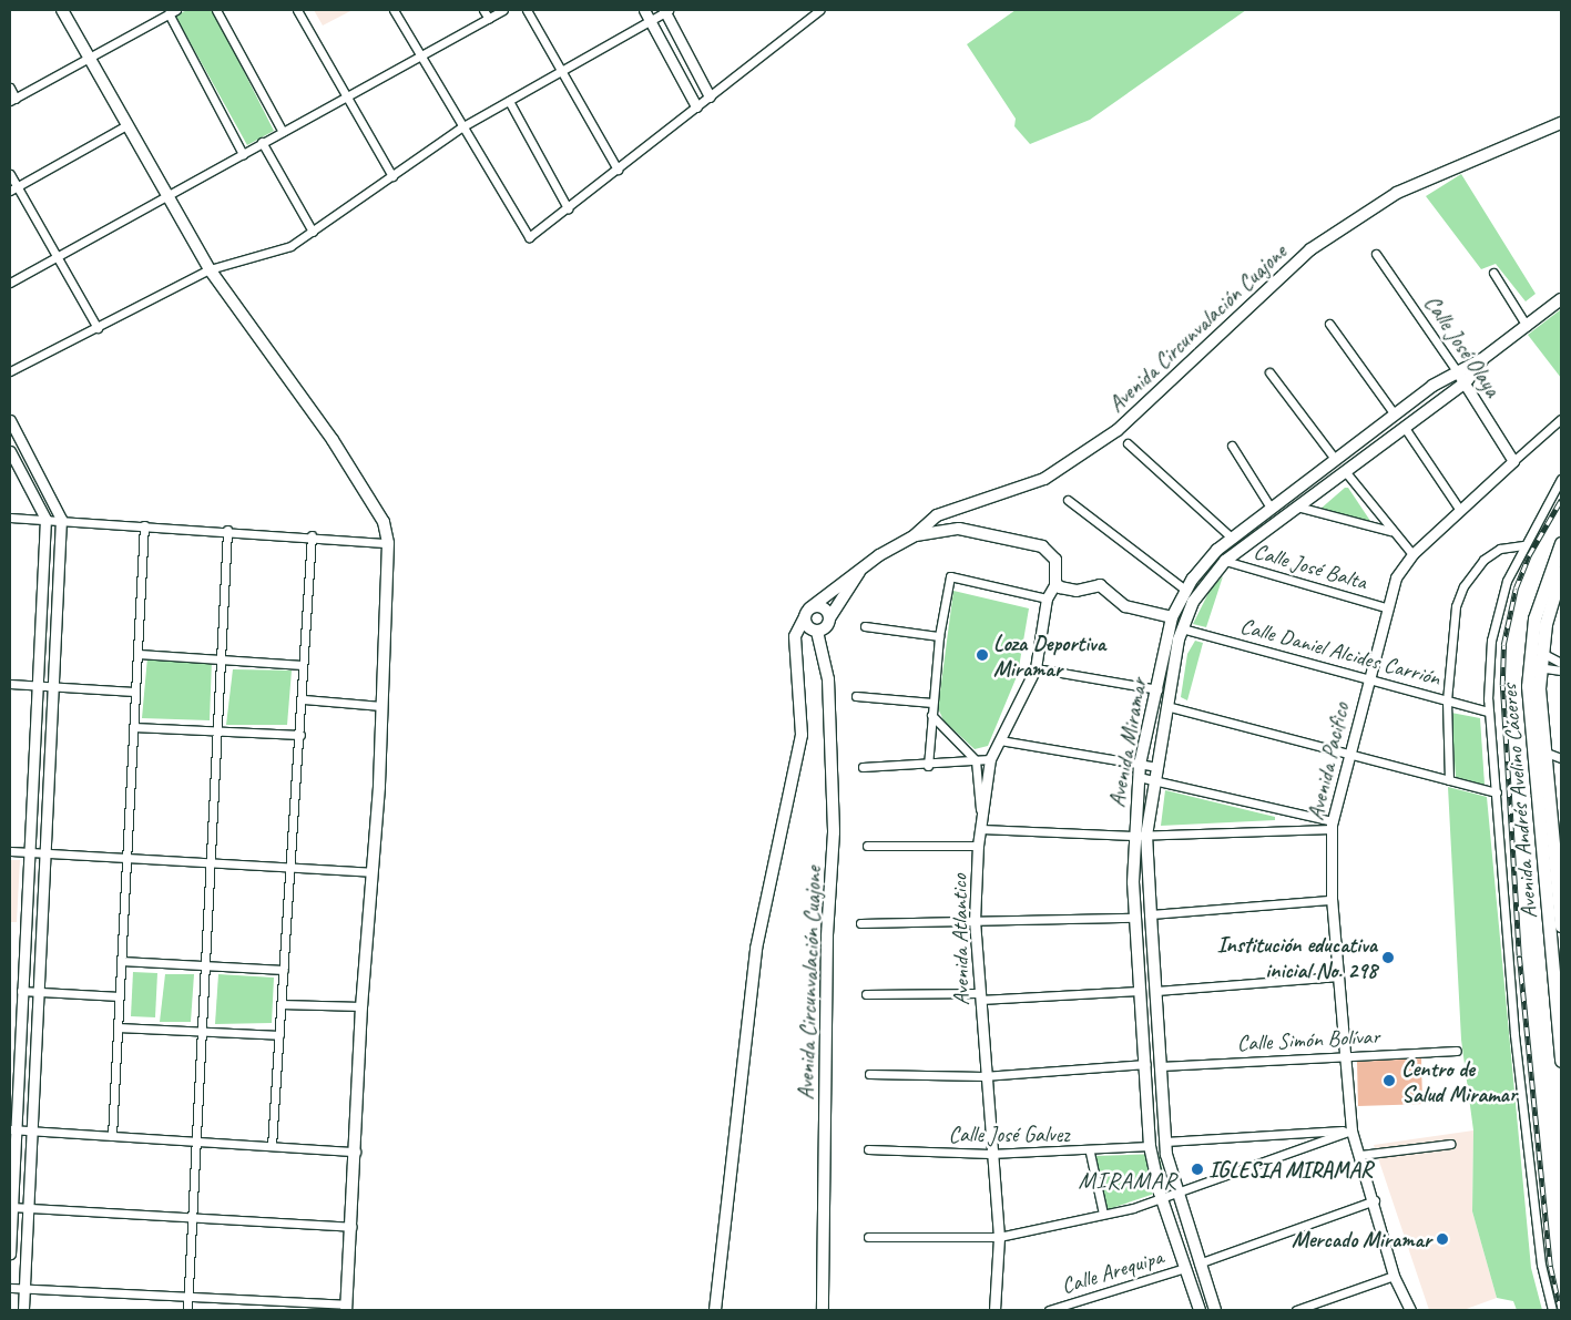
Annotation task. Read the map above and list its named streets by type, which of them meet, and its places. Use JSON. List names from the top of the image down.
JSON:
{
  "streets": {
    "highway": ["Avenida Andrés Avelino Cáceres"],
    "main road": ["Avenida Circunvalación Cuajone", "Avenida Miramar"],
    "street": [
      "Calle José Olaya",
      "Calle José Balta",
      "Calle Daniel Alcides Carrión",
      "Avenida Pacifico",
      "Avenida Atlantico",
      "Calle Simón Bolívar",
      "Calle José Galvez",
      "Calle Arequipa"
    ]
  },
  "crossings": [
    ["Calle José Olaya", "Avenida Miramar"],
    ["Calle José Olaya", "Avenida Pacifico"],
    ["Calle José Balta", "Avenida Miramar"],
    ["Calle José Balta", "Avenida Pacifico"],
    ["Calle Daniel Alcides Carrión", "Avenida Miramar"],
    ["Calle Daniel Alcides Carrión", "Avenida Pacifico"],
    ["Avenida Miramar", "Calle Simón Bolívar"],
    ["Avenida Miramar", "Calle José Galvez"],
    ["Avenida Miramar", "Calle Arequipa"],
    ["Avenida Pacifico", "Calle Simón Bolívar"],
    ["Avenida Pacifico", "Calle Arequipa"],
    ["Avenida Atlantico", "Calle José Galvez"]
  ],
  "districts": ["MIRAMAR"],
  "places": [
    "Loza Deportiva Miramar",
    "Institución educativa inicial No. 298",
    "Centro de Salud Miramar",
    "IGLESIA MIRAMAR",
    "Mercado Miramar"
  ]
}
